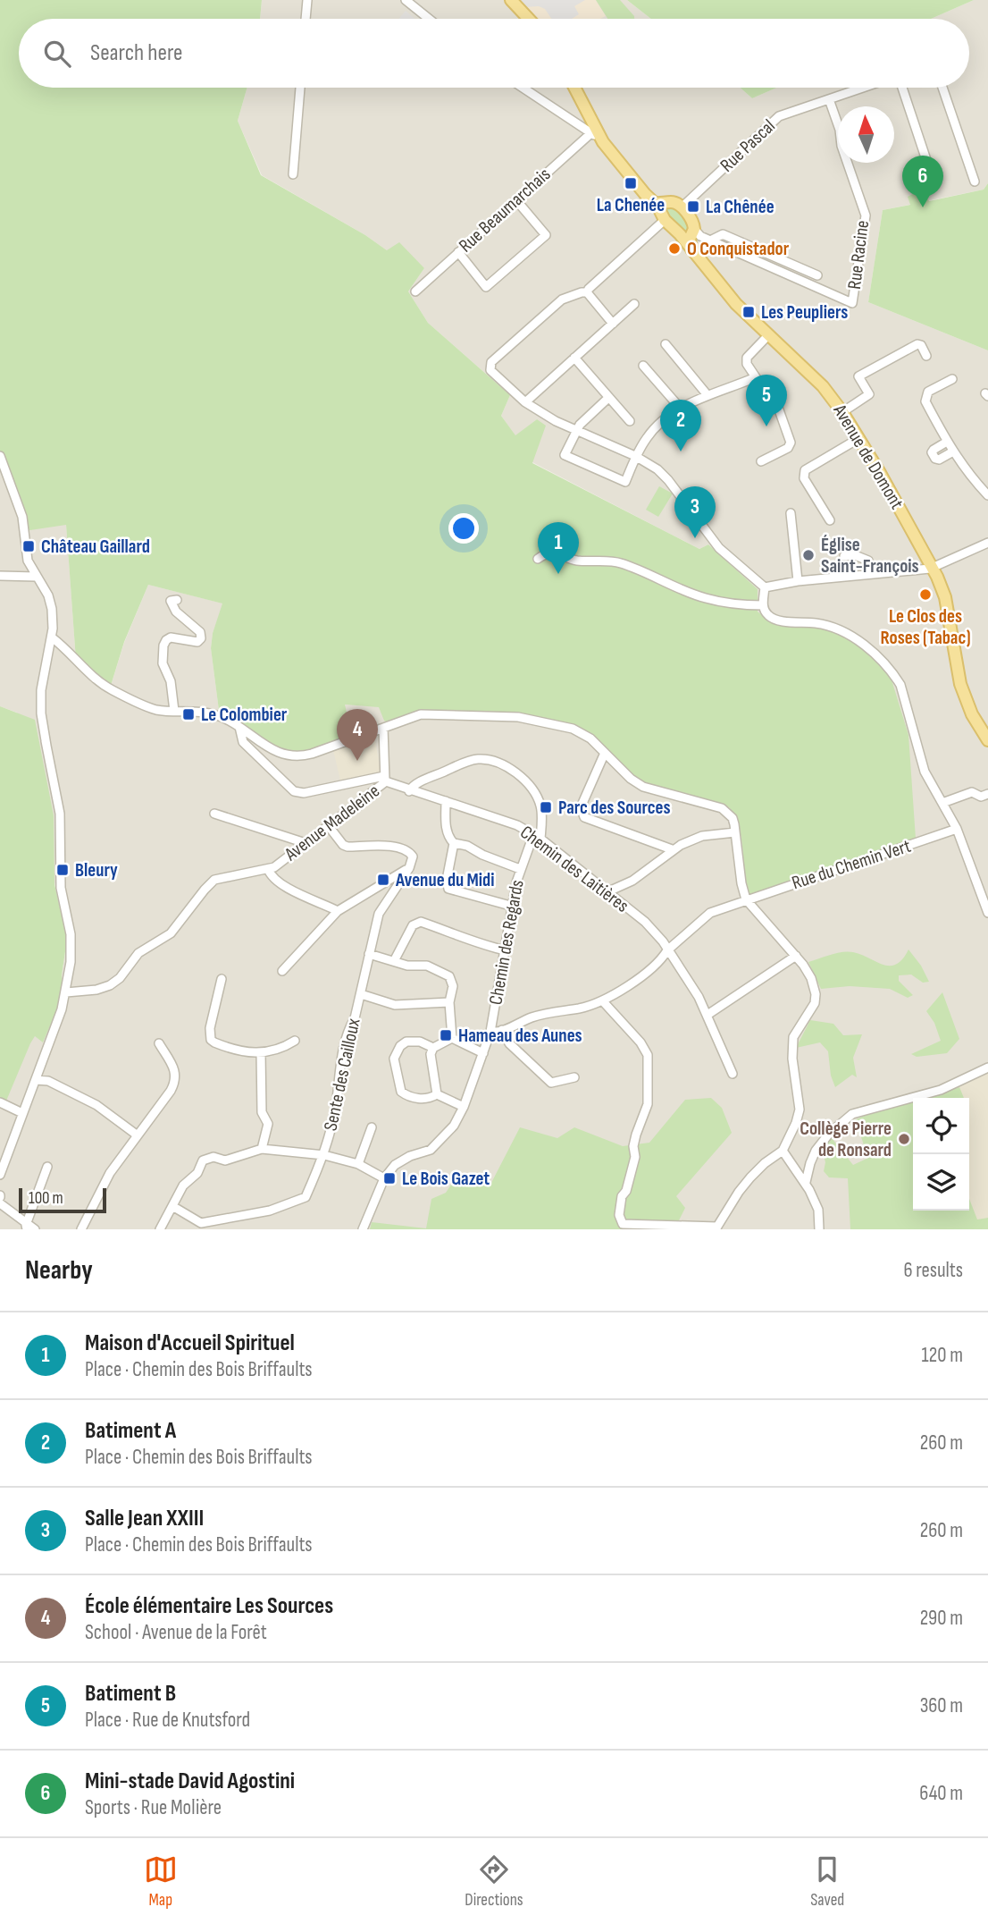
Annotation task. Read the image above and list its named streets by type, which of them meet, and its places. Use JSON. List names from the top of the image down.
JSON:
{
  "streets": {
    "main road": ["Avenue de Domont"],
    "street": [
      "Rue Pascal",
      "Rue Beaumarchais",
      "Rue Racine",
      "Avenue Madeleine",
      "Rue du Chemin Vert",
      "Chemin des Laitières",
      "Chemin des Regards",
      "Sente des Cailloux"
    ]
  },
  "crossings": [
    ["Rue Pascal", "Rue Racine"],
    ["Avenue Madeleine", "Chemin des Laitières"],
    ["Rue du Chemin Vert", "Chemin des Laitières"],
    ["Rue du Chemin Vert", "Chemin des Regards"],
    ["Chemin des Laitières", "Chemin des Regards"]
  ],
  "places": {
    "transit": [
      "La Chenée",
      "La Chênée",
      "Les Peupliers",
      "Château Gaillard",
      "Le Colombier",
      "Parc des Sources",
      "Bleury",
      "Avenue du Midi",
      "Hameau des Aunes",
      "Le Bois Gazet"
    ],
    "other": [
      "O Conquistador",
      "Église Saint-François",
      "Le Clos des Roses (Tabac)",
      "Collège Pierre de Ronsard"
    ]
  },
  "scale_bar": "100 m",
  "north": "top",
  "page": {
    "search": "Search here",
    "pins": [
      "6",
      "5",
      "2",
      "3",
      "1",
      "4"
    ],
    "scale": "100 m",
    "heading": ["Nearby", "6 results"],
    "list": [
      {
        "mark": "1",
        "name": "Maison d'Accueil Spirituel",
        "note": "Place · Chemin des Bois Briffaults",
        "value": "120 m"
      },
      {
        "mark": "2",
        "name": "Batiment A",
        "note": "Place · Chemin des Bois Briffaults",
        "value": "260 m"
      },
      {
        "mark": "3",
        "name": "Salle Jean XXIII",
        "note": "Place · Chemin des Bois Briffaults",
        "value": "260 m"
      },
      {
        "mark": "4",
        "name": "École élémentaire Les Sources",
        "note": "School · Avenue de la Forêt",
        "value": "290 m"
      },
      {
        "mark": "5",
        "name": "Batiment B",
        "note": "Place · Rue de Knutsford",
        "value": "360 m"
      },
      {
        "mark": "6",
        "name": "Mini-stade David Agostini",
        "note": "Sports · Rue Molière",
        "value": "640 m"
      }
    ],
    "nav": ["Map", "Directions", "Saved"]
  }
}
